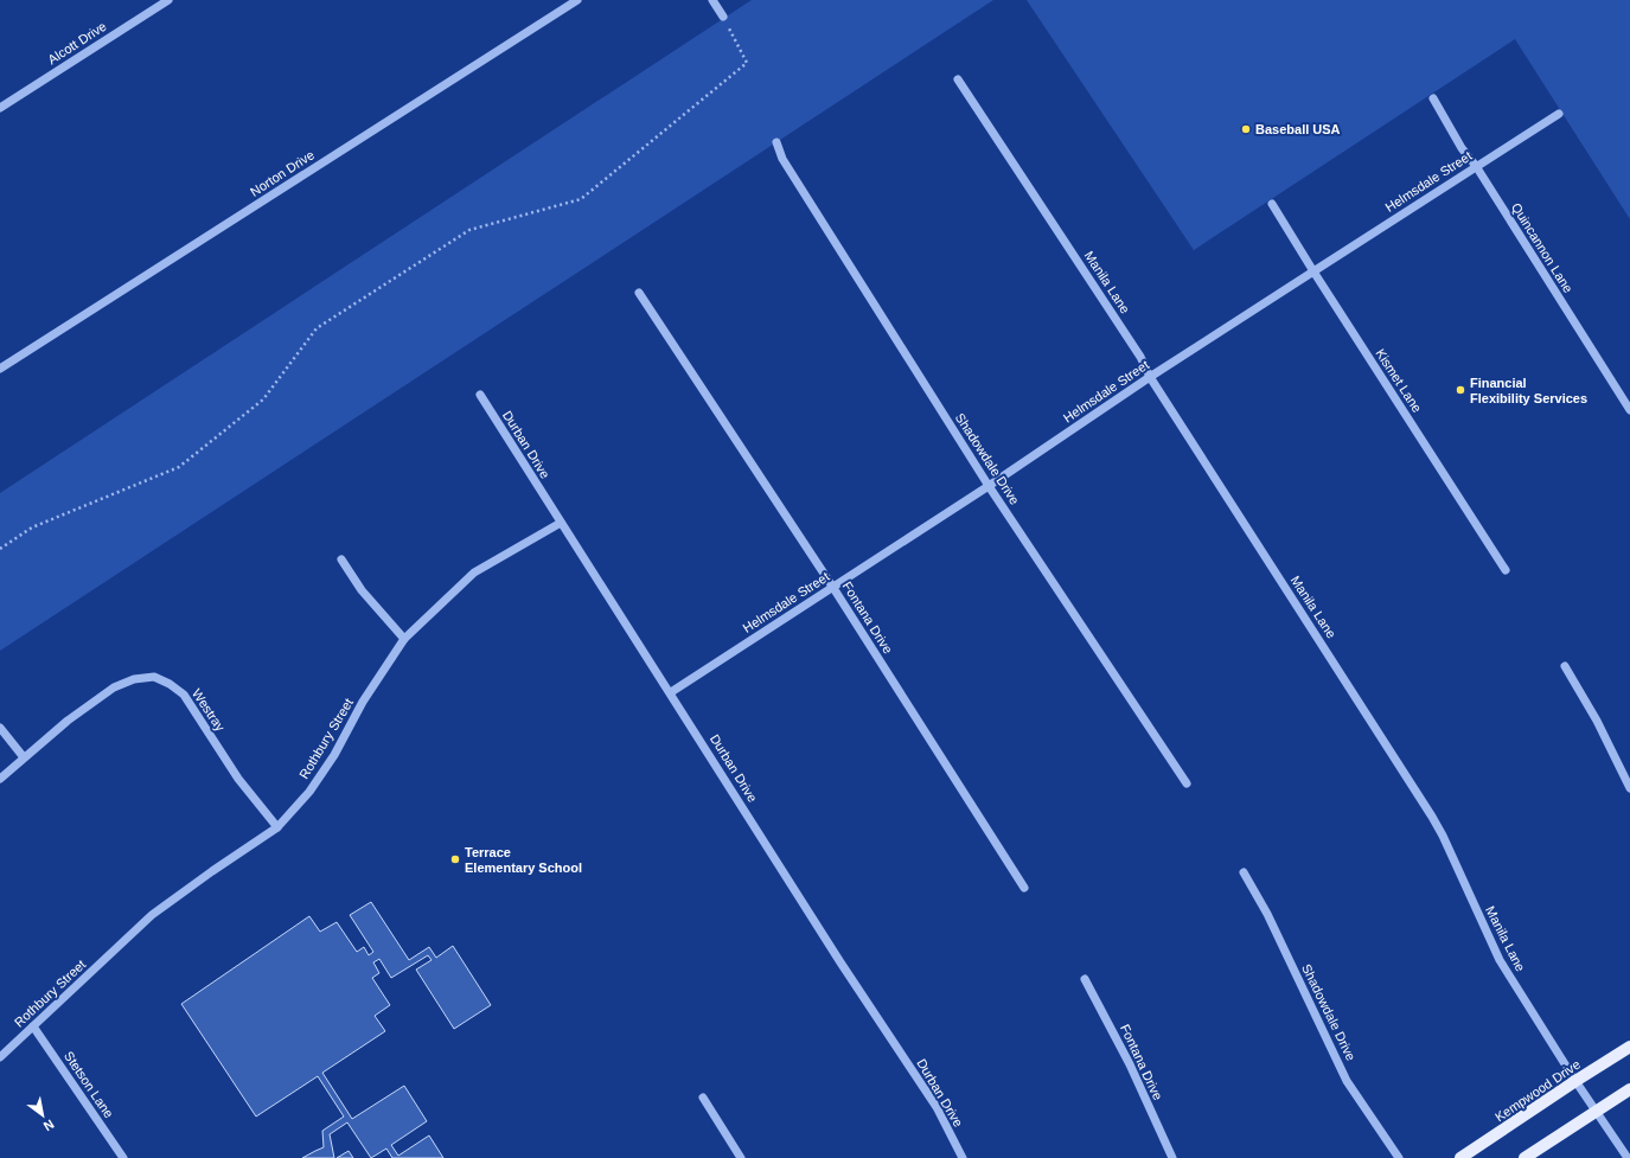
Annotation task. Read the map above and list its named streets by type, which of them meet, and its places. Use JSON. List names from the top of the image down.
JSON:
{
  "streets": {
    "main road": ["Kempwood Drive"],
    "street": [
      "Alcott Drive",
      "Norton Drive",
      "Helmsdale Street",
      "Quincannon Lane",
      "Manila Lane",
      "Kismet Lane",
      "Durban Drive",
      "Shadowdale Drive",
      "Fontana Drive",
      "Westray",
      "Rothbury Street",
      "Stetson Lane"
    ]
  },
  "crossings": [
    ["Helmsdale Street", "Quincannon Lane"],
    ["Helmsdale Street", "Manila Lane"],
    ["Helmsdale Street", "Kismet Lane"],
    ["Helmsdale Street", "Durban Drive"],
    ["Helmsdale Street", "Shadowdale Drive"],
    ["Helmsdale Street", "Fontana Drive"],
    ["Manila Lane", "Kempwood Drive"],
    ["Durban Drive", "Rothbury Street"],
    ["Westray", "Rothbury Street"],
    ["Rothbury Street", "Stetson Lane"]
  ],
  "places": ["Baseball USA", "Financial Flexibility Services", "Terrace Elementary School"],
  "north": "bottom right"
}
